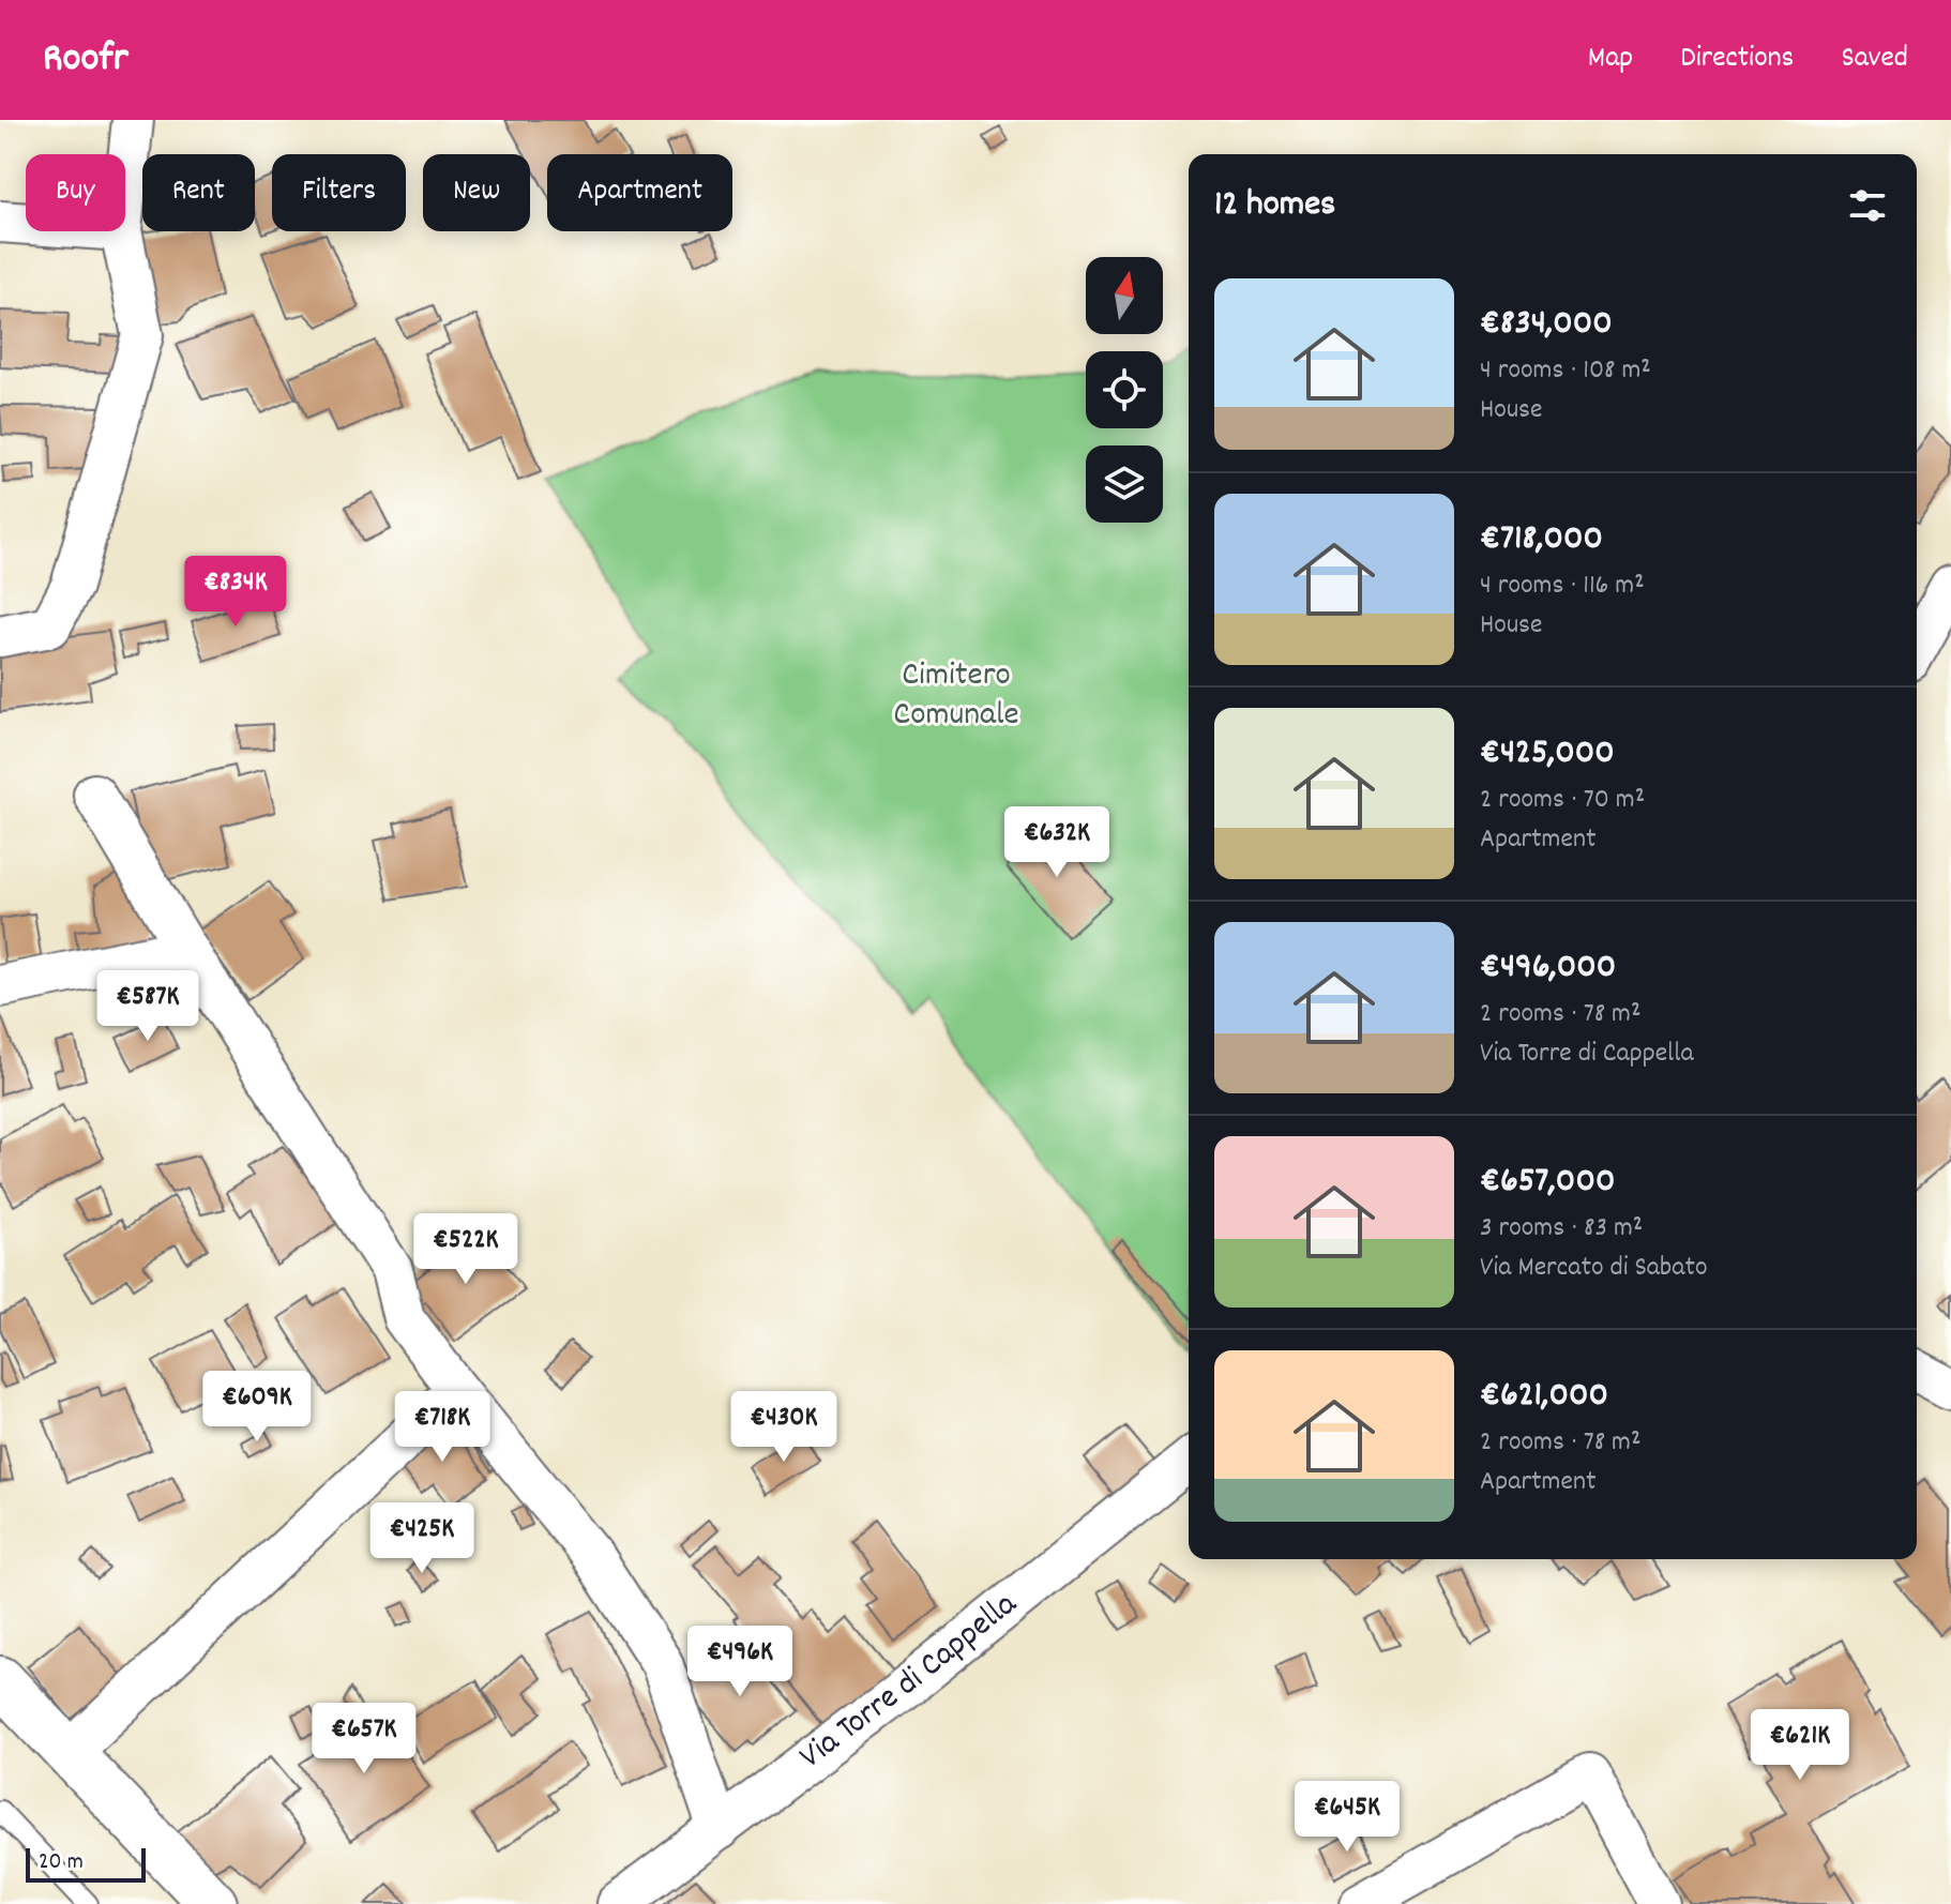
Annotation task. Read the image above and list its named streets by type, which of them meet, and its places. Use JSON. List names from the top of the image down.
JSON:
{
  "streets": {
    "street": ["Via Torre di Cappella"]
  },
  "parks": ["Cimitero Comunale"],
  "scale_bar": "20 m",
  "north": "top",
  "page": {
    "header": "Roofr",
    "nav": ["Map", "Directions", "Saved"],
    "chip": [
      "Buy",
      "Rent",
      "Filters",
      "New",
      "Apartment"
    ],
    "heading": "12 homes",
    "list": [
      {
        "name": "€834,000",
        "note": "4 rooms · 108 m² · House"
      },
      {
        "name": "€718,000",
        "note": "4 rooms · 116 m² · House"
      },
      {
        "name": "€425,000",
        "note": "2 rooms · 70 m² · Apartment"
      },
      {
        "name": "€496,000",
        "note": "2 rooms · 78 m² · Via Torre di Cappella"
      },
      {
        "name": "€657,000",
        "note": "3 rooms · 83 m² · Via Mercato di Sabato"
      },
      {
        "name": "€621,000",
        "note": "2 rooms · 78 m² · Apartment"
      }
    ],
    "price": [
      "€834K",
      "€632K",
      "€587K",
      "€522K",
      "€609K",
      "€718K",
      "€430K",
      "€425K",
      "€496K",
      "€657K",
      "€621K",
      "€645K"
    ],
    "scale": "20 m"
  }
}
